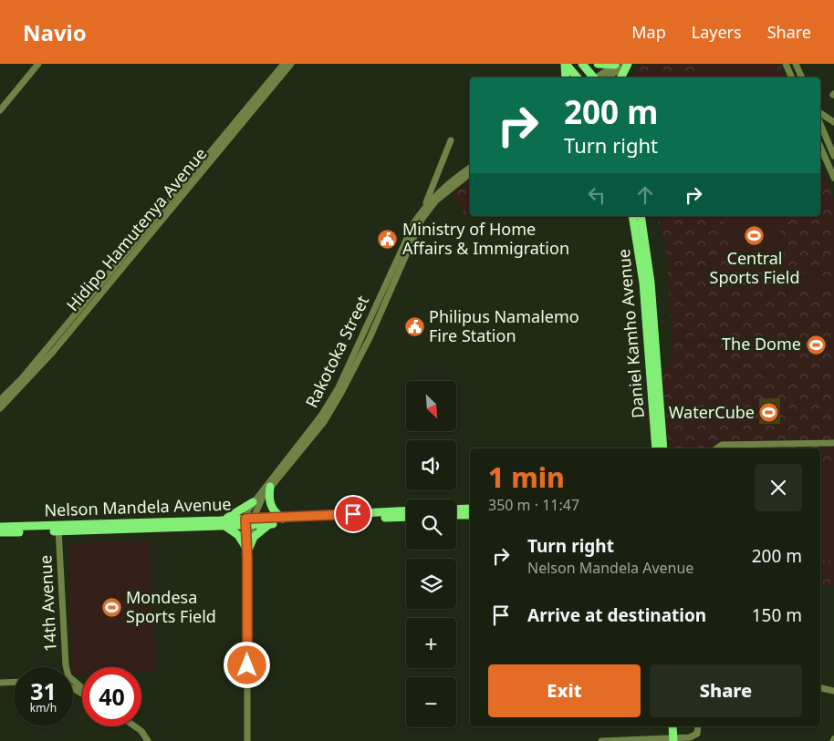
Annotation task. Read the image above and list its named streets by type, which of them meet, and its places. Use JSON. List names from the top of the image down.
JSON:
{
  "streets": {
    "main road": ["Daniel Kamho Avenue", "Nelson Mandela Avenue"],
    "street": ["Hidipo Hamutenya Avenue", "Rakotoka Street", "14th Avenue"]
  },
  "crossings": [
    ["Rakotoka Street", "Nelson Mandela Avenue"],
    ["Nelson Mandela Avenue", "14th Avenue"]
  ],
  "places": {
    "sports": [
      "Central Sports Field",
      "The Dome",
      "WaterCube",
      "Mondesa Sports Field"
    ],
    "public building": ["Ministry of Home Affairs & Immigration", "Philipus Namalemo Fire Station"]
  },
  "north": "bottom right",
  "page": {
    "header": "Navio",
    "nav": ["Map", "Layers", "Share"],
    "turn": ["200 m", "Turn right"],
    "map_buttons": ["+", "−"],
    "heading": ["1 min", "350 m · 11:47"],
    "list": [
      {
        "name": "Turn right",
        "note": "Nelson Mandela Avenue",
        "value": "200 m"
      },
      {
        "name": "Arrive at destination",
        "value": "150 m"
      }
    ],
    "buttons": ["Exit", "Share"],
    "speed": "31 km/h",
    "limit": "40"
  }
}
